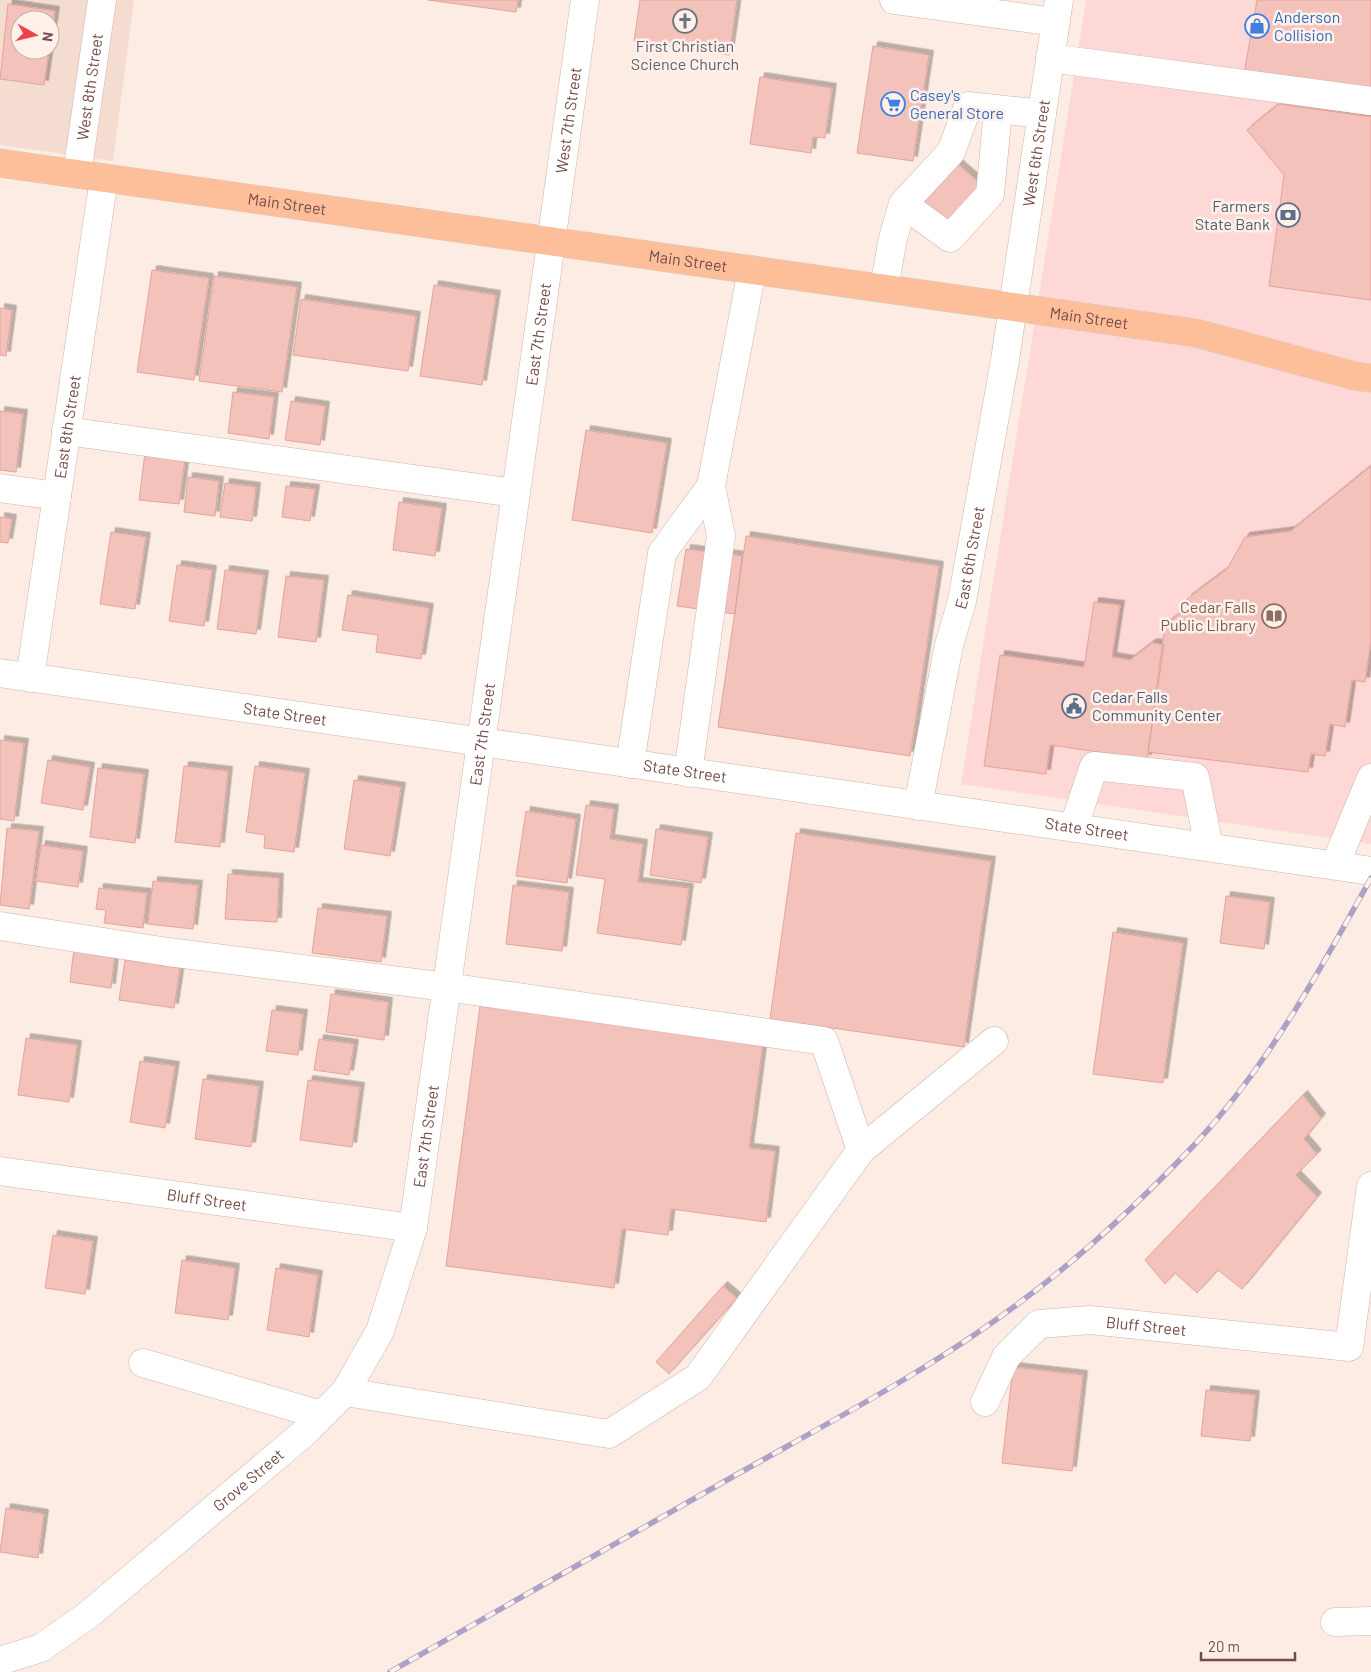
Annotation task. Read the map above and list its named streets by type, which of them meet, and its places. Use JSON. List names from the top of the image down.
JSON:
{
  "streets": {
    "main road": ["Main Street"],
    "street": [
      "West 8th Street",
      "West 7th Street",
      "West 6th Street",
      "East 7th Street",
      "East 8th Street",
      "East 6th Street",
      "State Street",
      "Bluff Street",
      "Grove Street"
    ]
  },
  "crossings": [
    ["West 8th Street", "Main Street"],
    ["West 7th Street", "Main Street"],
    ["West 7th Street", "East 7th Street"],
    ["West 6th Street", "Main Street"],
    ["West 6th Street", "East 6th Street"],
    ["Main Street", "East 7th Street"],
    ["Main Street", "East 8th Street"],
    ["Main Street", "East 6th Street"],
    ["East 7th Street", "State Street"],
    ["East 7th Street", "Bluff Street"],
    ["East 7th Street", "Grove Street"],
    ["East 8th Street", "State Street"],
    ["East 6th Street", "State Street"],
    ["Bluff Street", "Grove Street"]
  ],
  "places": {
    "church": ["First Christian Science Church"],
    "shop": ["Anderson Collision"],
    "supermarket": ["Casey's General Store"],
    "bank": ["Farmers State Bank"],
    "library": ["Cedar Falls Public Library"],
    "public building": ["Cedar Falls Community Center"]
  },
  "scale_bar": "20 m",
  "north": "right"
}
